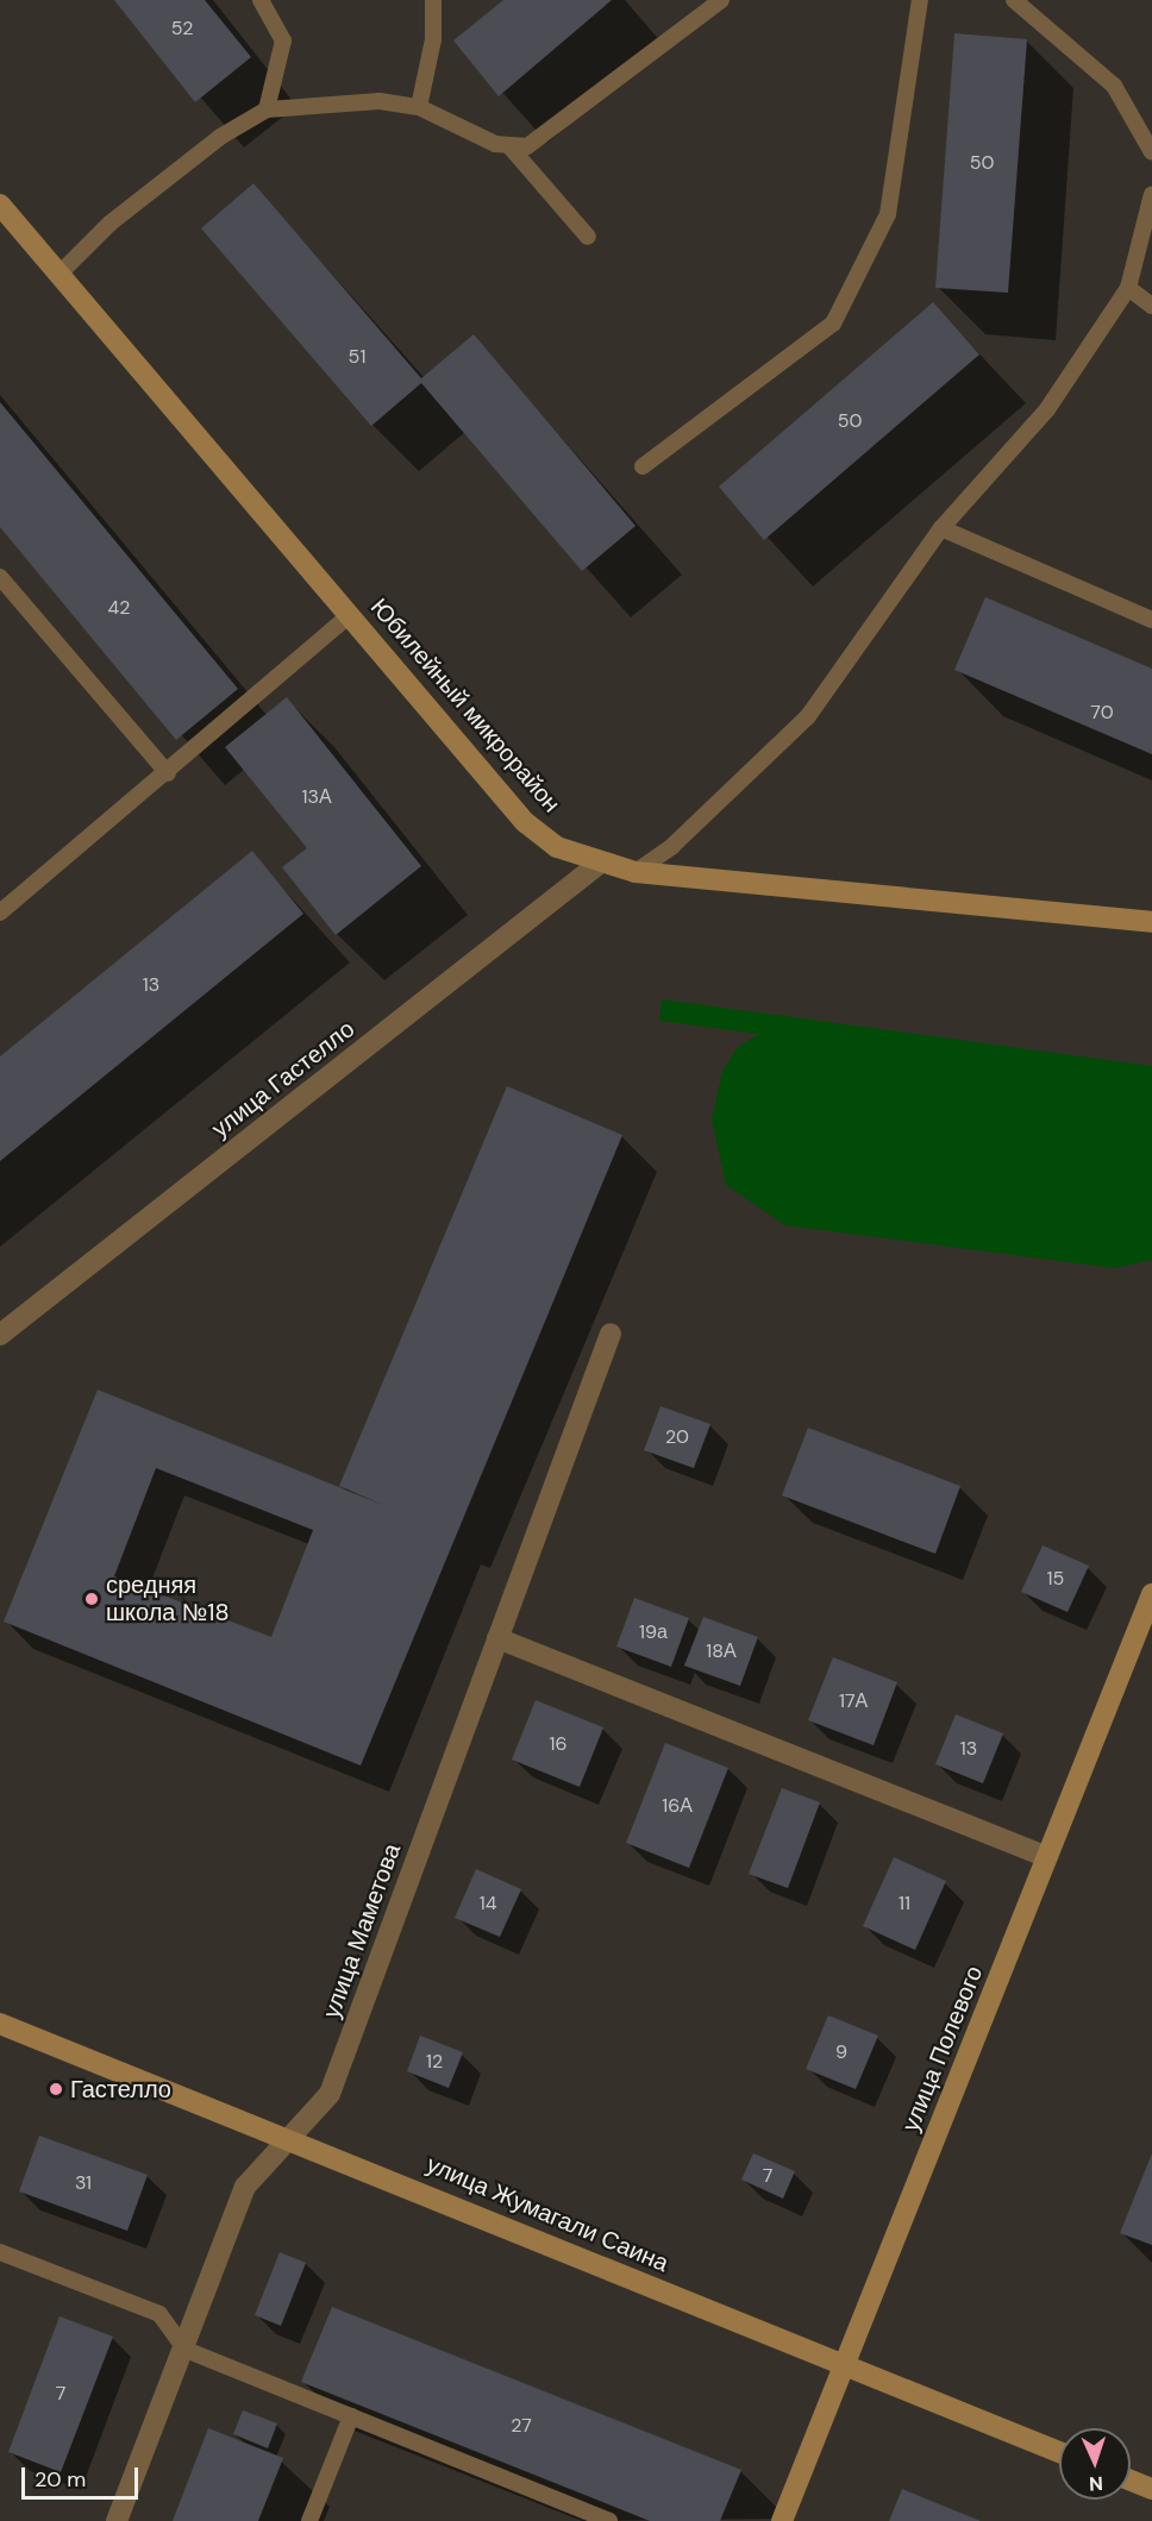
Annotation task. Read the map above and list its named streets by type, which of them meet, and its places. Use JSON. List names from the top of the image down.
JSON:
{
  "streets": {
    "street": [
      "Юбилейный микрорайон",
      "улица Гастелло",
      "улица Маметова",
      "улица Полевого",
      "улица Жумагали Саина"
    ]
  },
  "crossings": [
    ["Юбилейный микрорайон", "улица Гастелло"],
    ["улица Маметова", "улица Жумагали Саина"],
    ["улица Полевого", "улица Жумагали Саина"]
  ],
  "places": ["средняя школа №18", "Гастелло"],
  "house_numbers": [
    "52",
    "50",
    "51",
    "50",
    "42",
    "70",
    "13А",
    "13",
    "20",
    "15",
    "19а",
    "18А",
    "17А",
    "16",
    "13",
    "16А",
    "14",
    "11",
    "9",
    "12",
    "7",
    "31",
    "7",
    "27"
  ],
  "scale_bar": "20 m",
  "north": "bottom"
}
